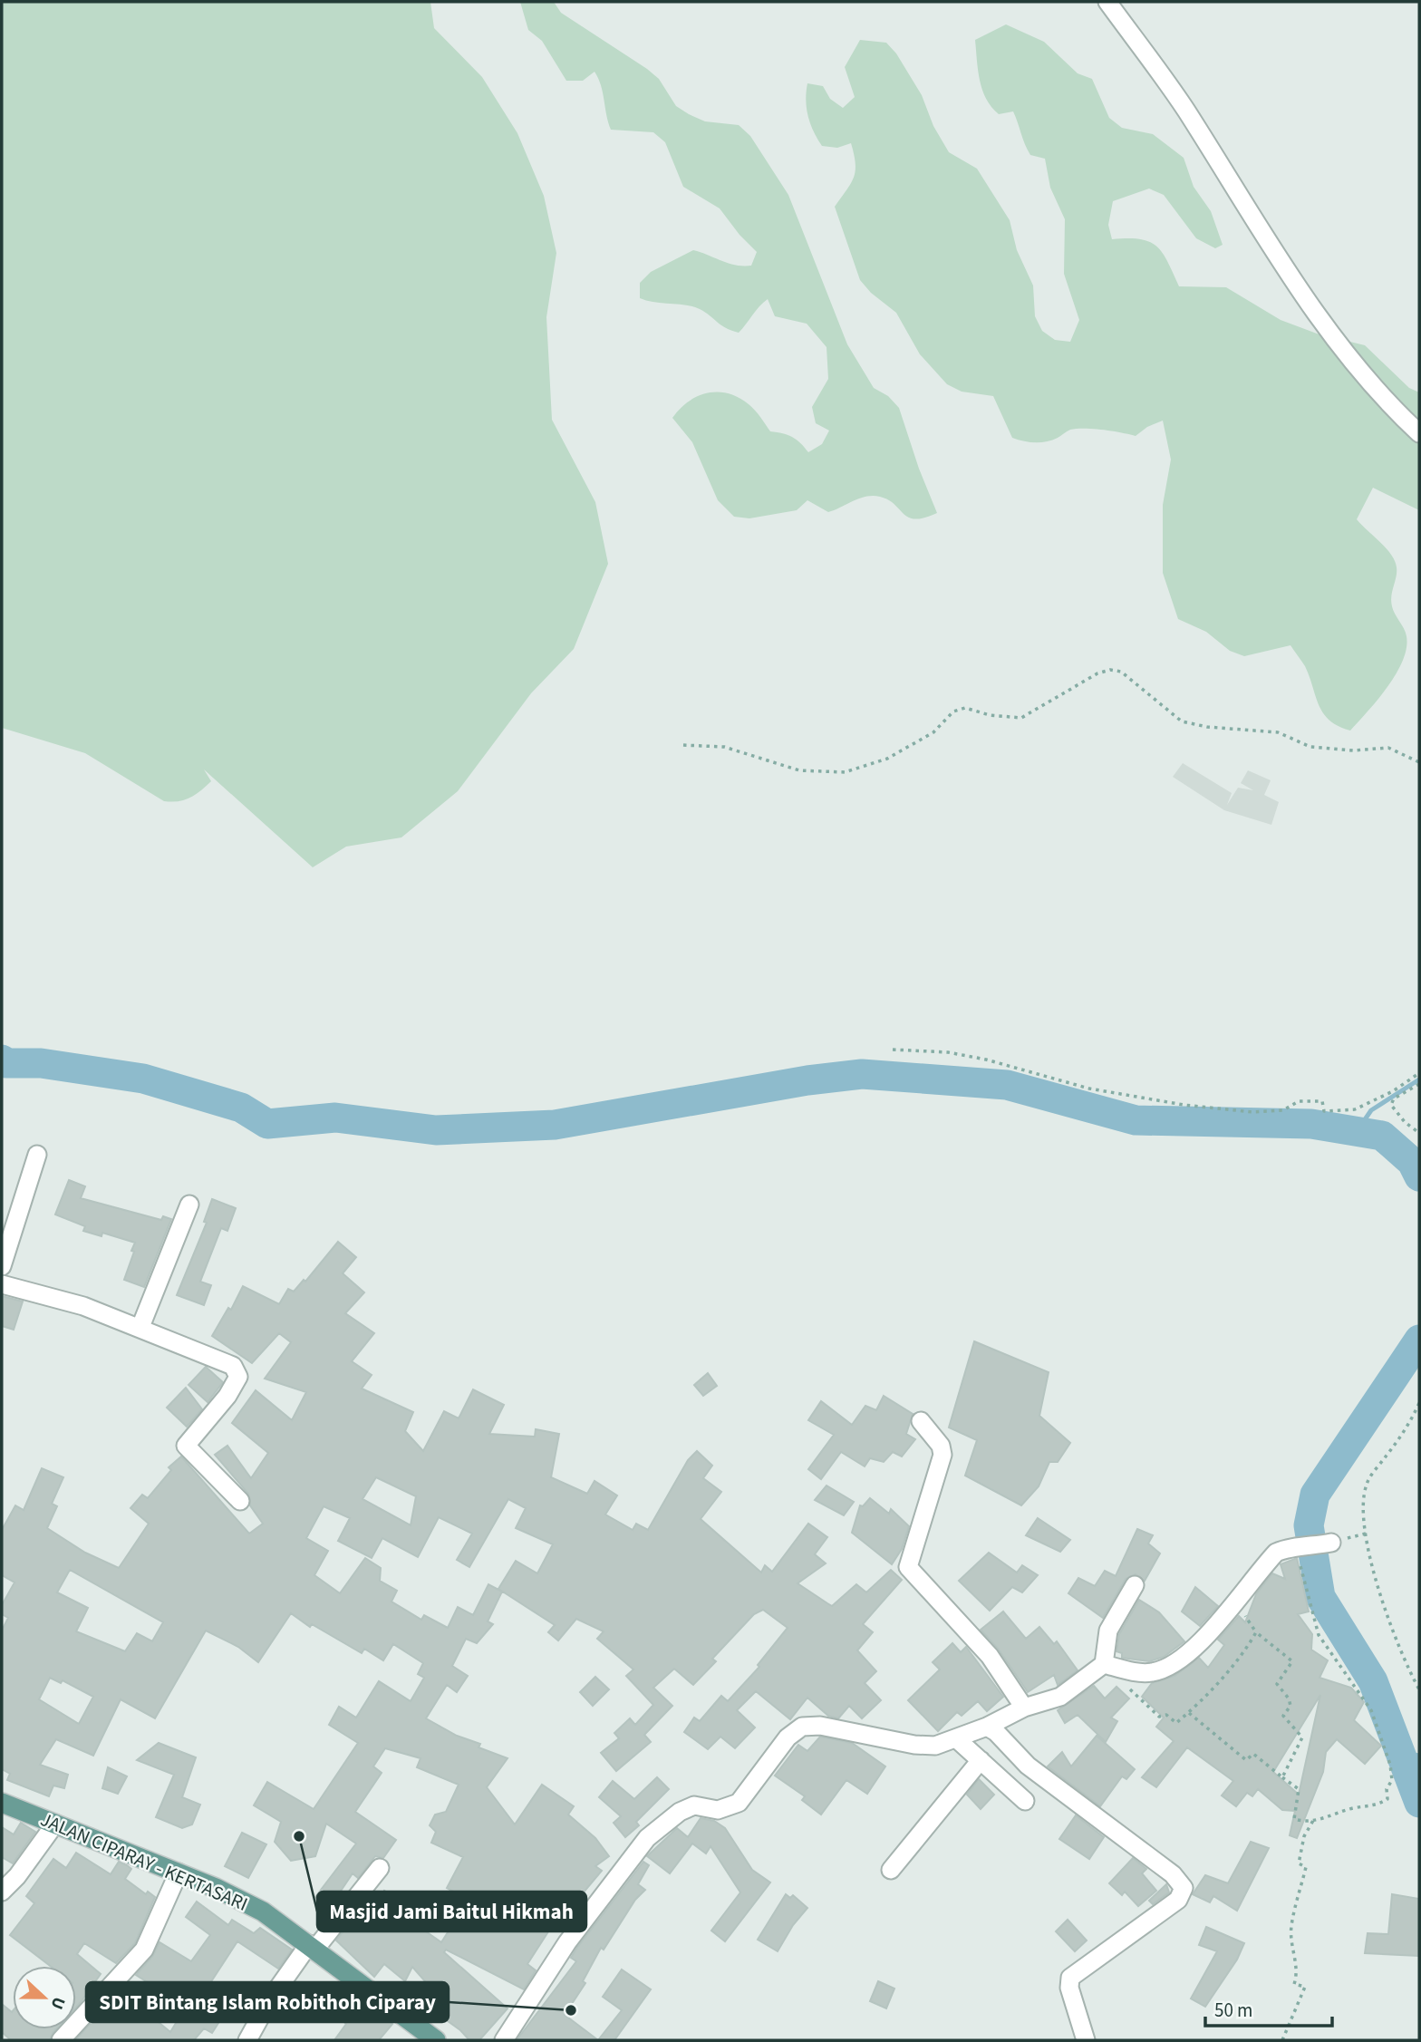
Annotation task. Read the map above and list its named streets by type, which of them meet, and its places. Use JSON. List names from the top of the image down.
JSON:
{
  "streets": {
    "main road": ["JALAN CIPARAY - KERTASARI"]
  },
  "places": ["Masjid Jami Baitul Hikmah", "SDIT Bintang Islam Robithoh Ciparay"],
  "scale_bar": "50 m",
  "north": "right"
}
